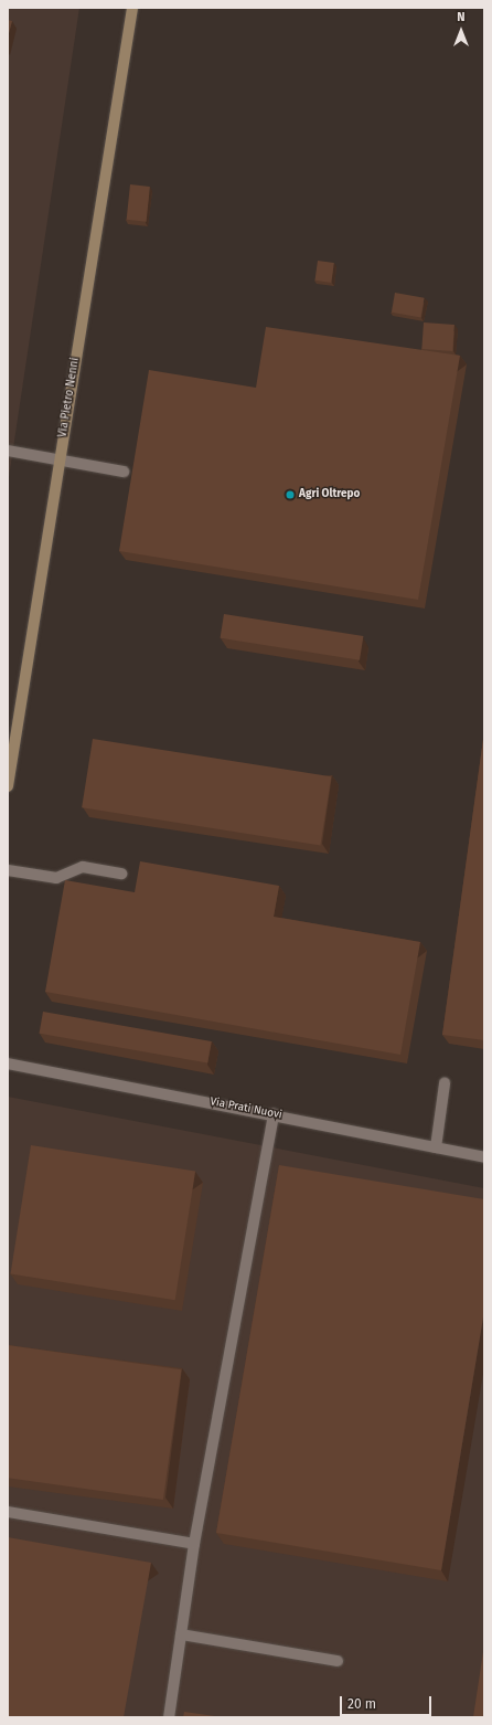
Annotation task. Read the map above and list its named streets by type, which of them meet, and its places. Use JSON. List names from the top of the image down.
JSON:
{
  "streets": {
    "street": ["Via Pietro Nenni", "Via Prati Nuovi"]
  },
  "places": ["Agri Oltrepo"],
  "scale_bar": "20 m",
  "north": "top"
}
